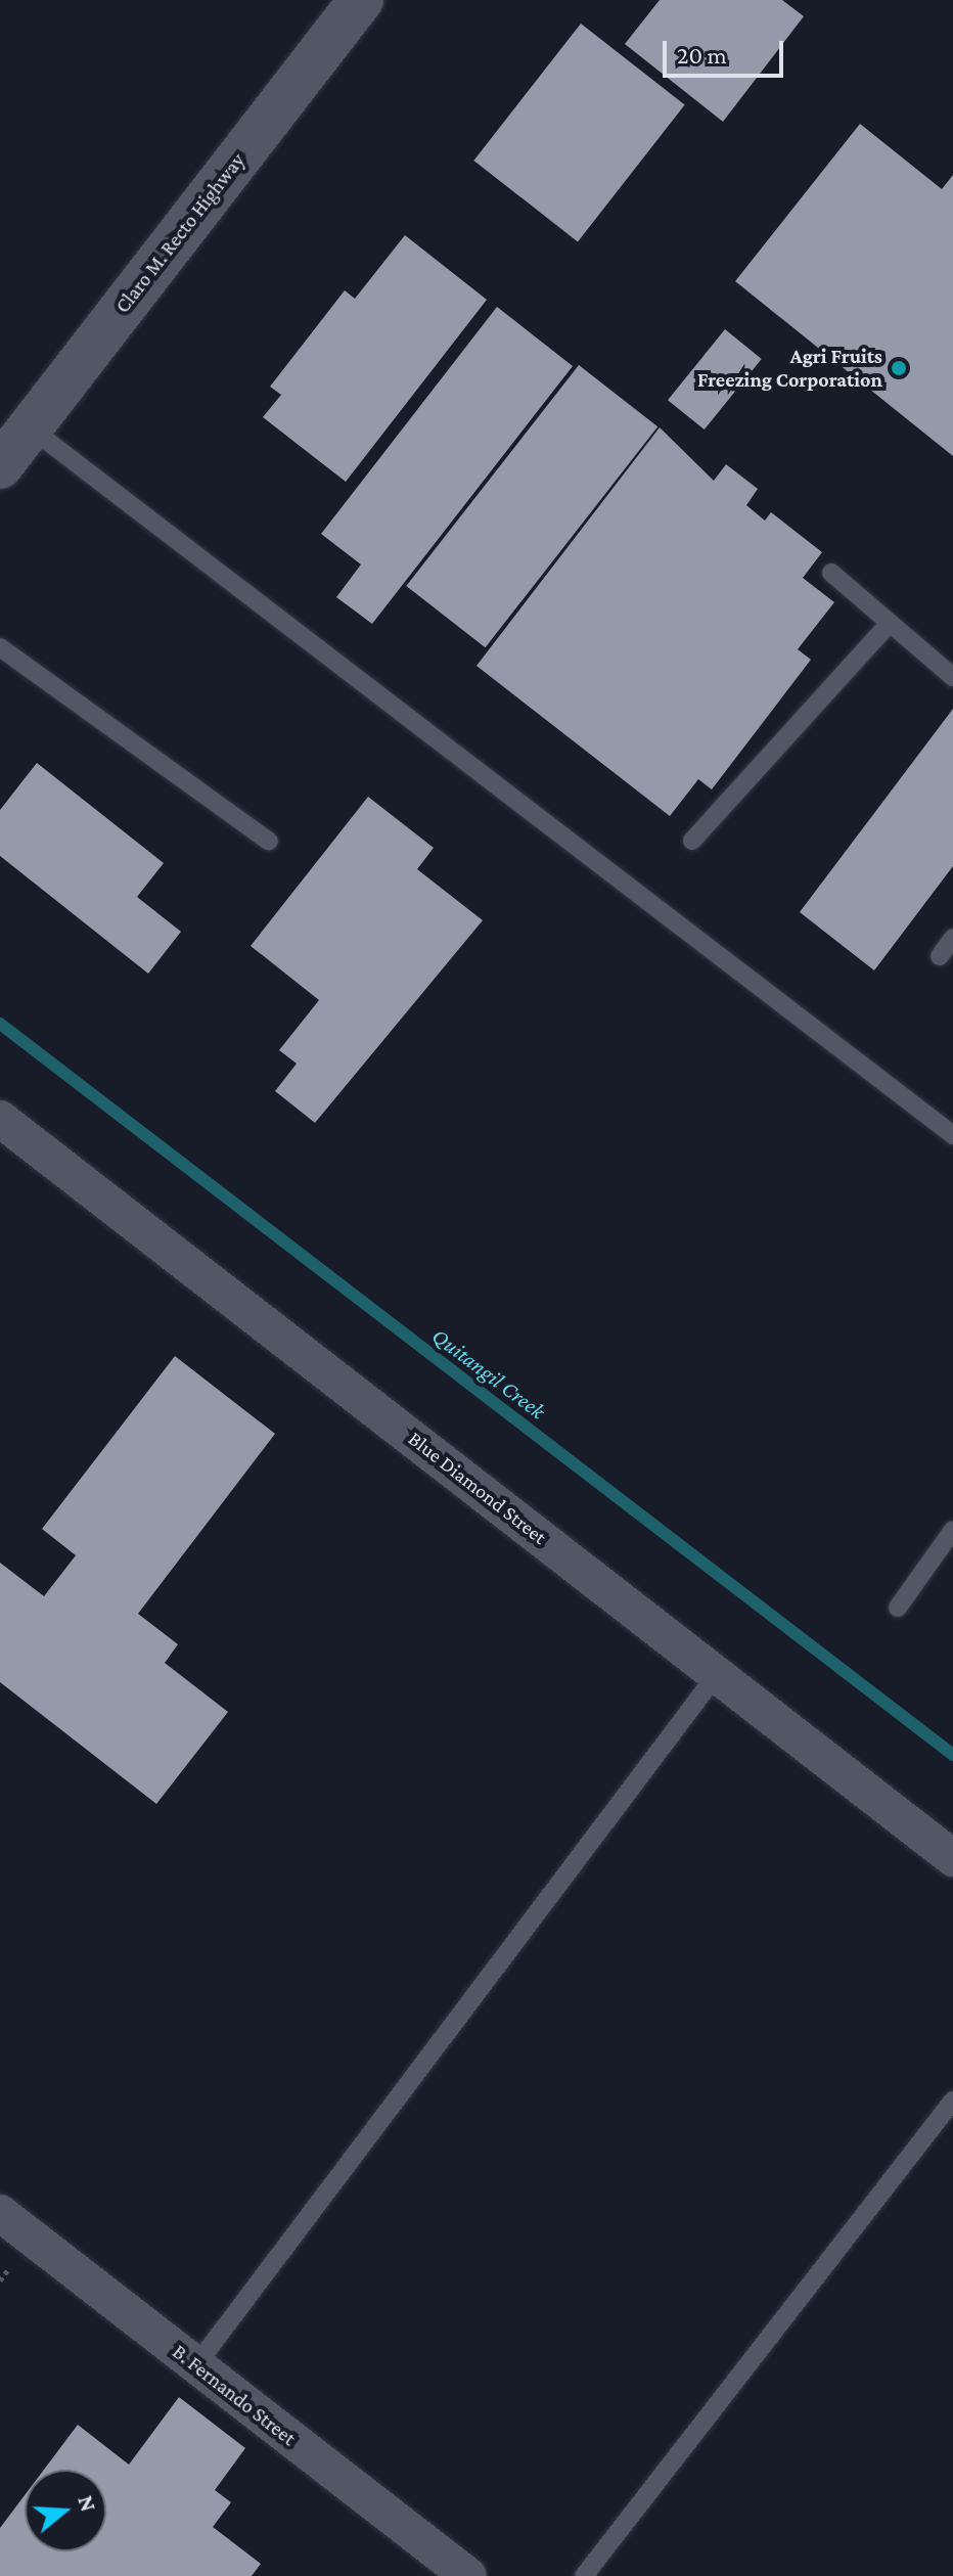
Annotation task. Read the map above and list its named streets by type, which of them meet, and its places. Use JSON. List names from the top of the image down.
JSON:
{
  "streets": {
    "main road": ["Claro M. Recto Highway"],
    "street": ["Blue Diamond Street", "B. Fernando Street"]
  },
  "water": ["Quitangil Creek"],
  "places": ["Agri Fruits Freezing Corporation"],
  "scale_bar": "20 m",
  "north": "right"
}
